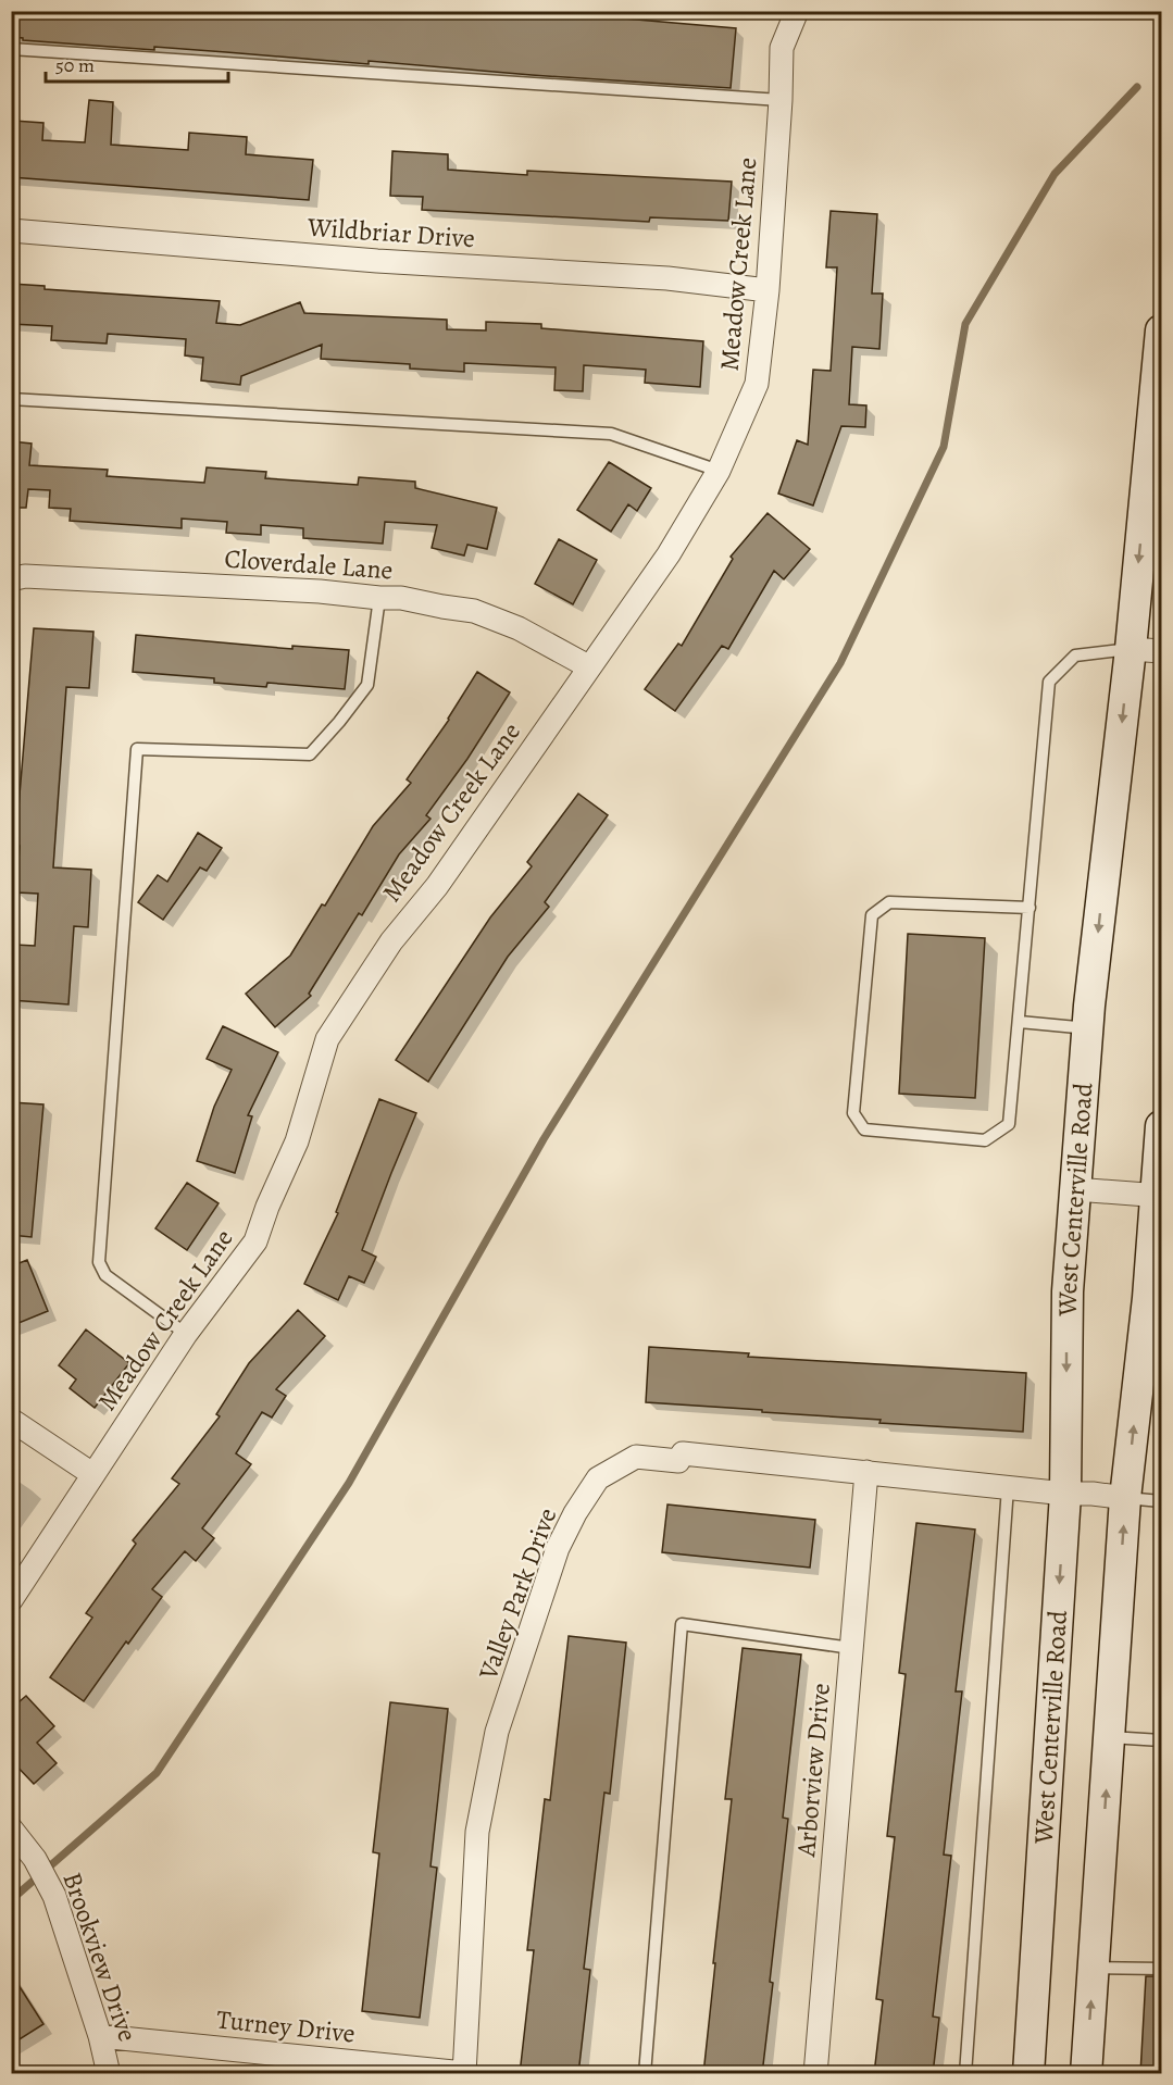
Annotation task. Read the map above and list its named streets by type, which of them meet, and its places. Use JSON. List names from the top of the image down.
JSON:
{
  "streets": {
    "main road": ["West Centerville Road"],
    "street": [
      "Wildbriar Drive",
      "Meadow Creek Lane",
      "Cloverdale Lane",
      "Valley Park Drive",
      "Arborview Drive",
      "Brookview Drive",
      "Turney Drive"
    ]
  },
  "crossings": [
    ["Wildbriar Drive", "Meadow Creek Lane"],
    ["Meadow Creek Lane", "Cloverdale Lane"],
    ["West Centerville Road", "Valley Park Drive"],
    ["Valley Park Drive", "Arborview Drive"],
    ["Valley Park Drive", "Turney Drive"],
    ["Brookview Drive", "Turney Drive"]
  ],
  "scale_bar": "50 m"
}
